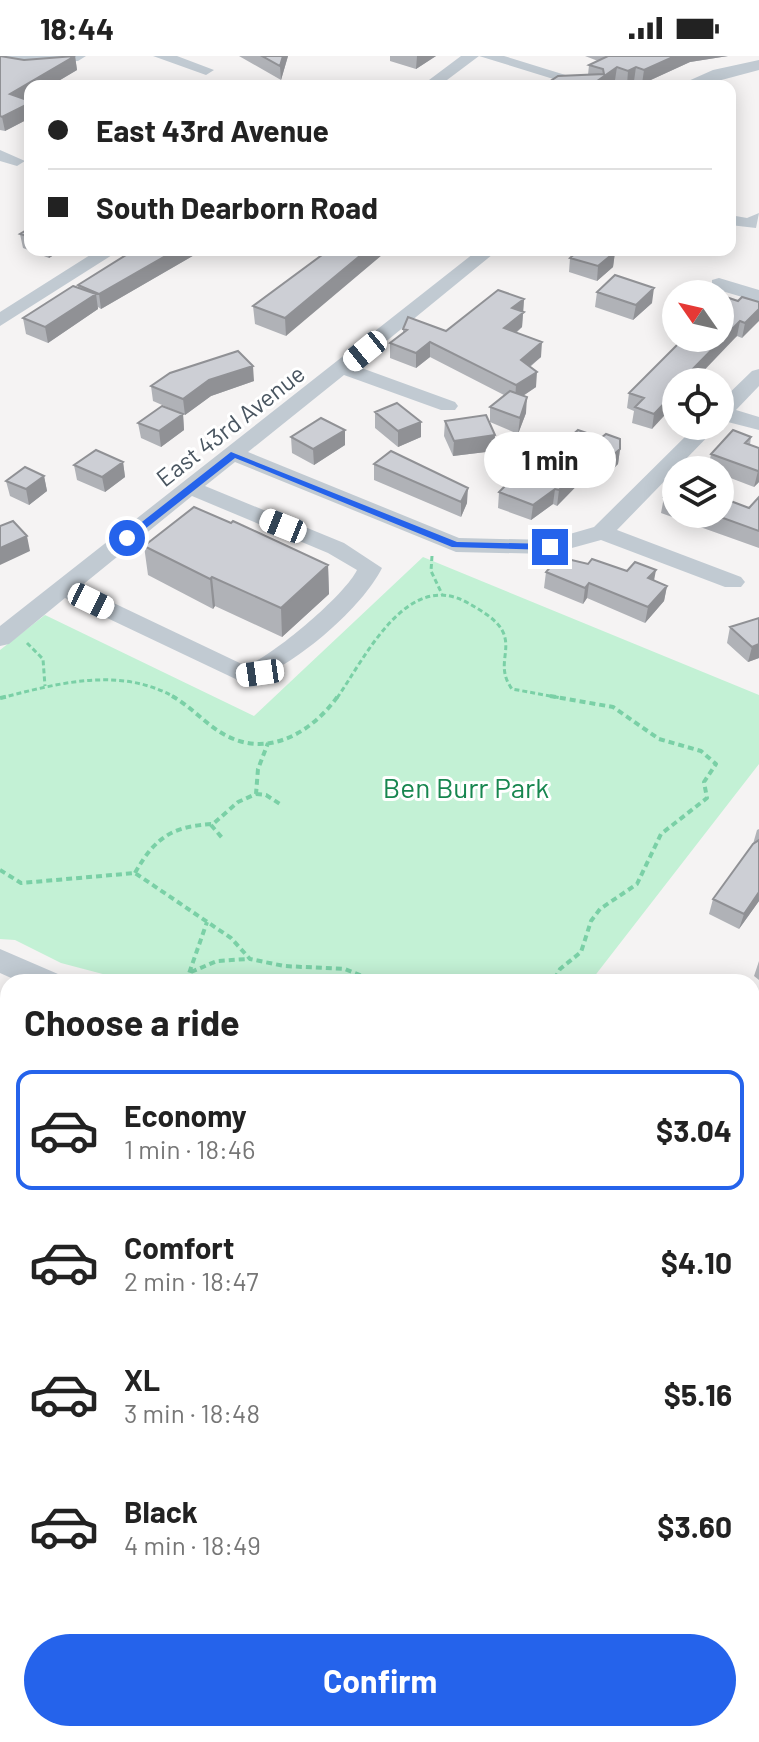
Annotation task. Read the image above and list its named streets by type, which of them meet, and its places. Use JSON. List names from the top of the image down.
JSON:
{
  "streets": {
    "street": ["East 43rd Avenue"]
  },
  "parks": ["Ben Burr Park"],
  "north": "top left",
  "page": {
    "status": "18:44",
    "banner": ["East 43rd Avenue", "South Dearborn Road"],
    "bubble": "1 min",
    "heading": "Choose a ride",
    "list": [
      {
        "name": "Economy",
        "note": "1 min · 18:46",
        "value": "$3.04"
      },
      {
        "name": "Comfort",
        "note": "2 min · 18:47",
        "value": "$4.10"
      },
      {
        "name": "XL",
        "note": "3 min · 18:48",
        "value": "$5.16"
      },
      {
        "name": "Black",
        "note": "4 min · 18:49",
        "value": "$3.60"
      }
    ],
    "buttons": "Confirm"
  }
}
